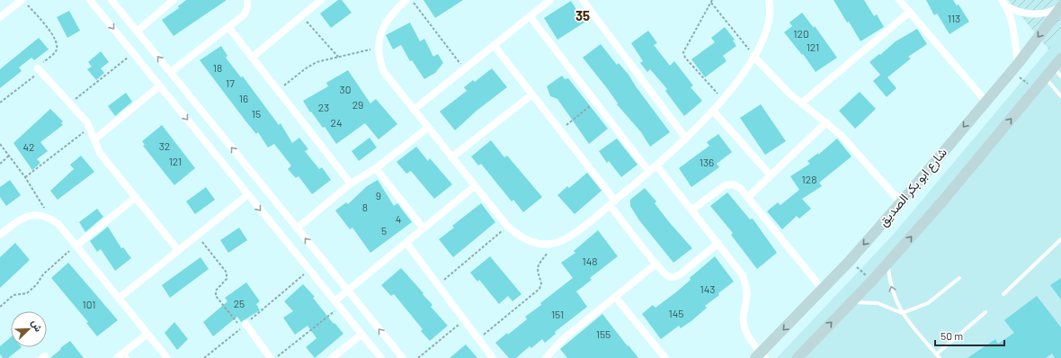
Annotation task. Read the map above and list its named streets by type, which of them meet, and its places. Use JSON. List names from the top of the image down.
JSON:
{
  "streets": {
    "main road": ["شارع ابو بكر الصديق"]
  },
  "districts": ["35"],
  "house_numbers": [
    "113",
    "120",
    "121",
    "18",
    "17",
    "30",
    "16",
    "29",
    "23",
    "15",
    "24",
    "32",
    "42",
    "121",
    "136",
    "128",
    "9",
    "8",
    "4",
    "5",
    "148",
    "143",
    "25",
    "101",
    "145",
    "151",
    "155"
  ],
  "scale_bar": "50 m",
  "north": "top right"
}
